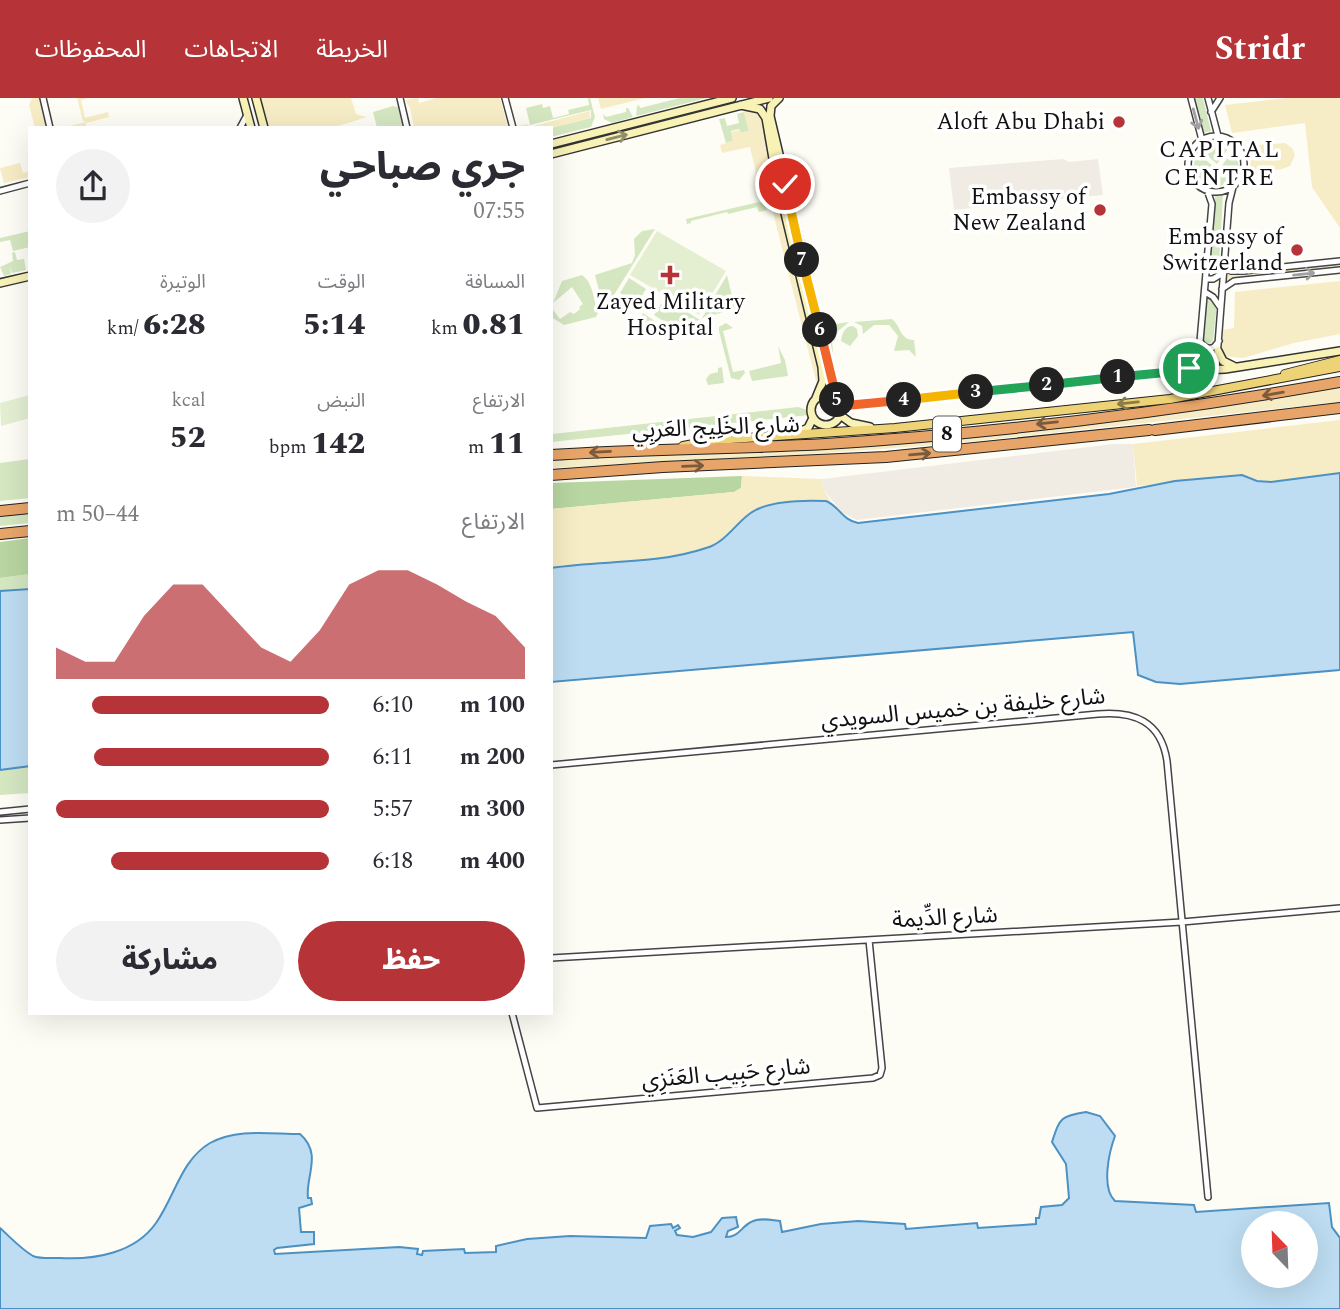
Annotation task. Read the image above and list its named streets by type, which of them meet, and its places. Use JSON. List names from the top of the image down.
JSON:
{
  "streets": {
    "highway": ["شارع الخَلِيج العَربِي", "8"],
    "street": ["شارع خليفة بن خميس السويدي", "شارع الدِّيمة", "شارع حَبِيب العَنَزِي"]
  },
  "crossings": [
    ["شارع خليفة بن خميس السويدي", "شارع الدِّيمة"],
    ["شارع الدِّيمة", "شارع حَبِيب العَنَزِي"]
  ],
  "districts": ["CAPITAL CENTRE"],
  "places": {
    "other": ["Aloft Abu Dhabi", "Embassy of New Zealand", "Embassy of Switzerland"],
    "health": ["Zayed Military Hospital"]
  },
  "north": "top left",
  "page": {
    "header": "Stridr",
    "nav": ["الخريطة", "الاتجاهات", "المحفوظات"],
    "heading": ["جري صباحي", "07:55"],
    "pins": [
      "7",
      "6",
      "1",
      "2",
      "3",
      "4",
      "5"
    ],
    "stats": [
      ["المسافة", "0.81 km"],
      ["الوقت", "5:14"],
      ["الوتيرة", "6:28 /km"],
      ["الارتفاع", "11 m"],
      ["النبض", "142 bpm"],
      ["kcal", "52"]
    ],
    "chart": ["الارتفاع", "44–50 m"],
    "list": [
      {
        "name": "100 m",
        "note": "6:10"
      },
      {
        "name": "200 m",
        "note": "6:11"
      },
      {
        "name": "300 m",
        "note": "5:57"
      },
      {
        "name": "400 m",
        "note": "6:18"
      }
    ],
    "buttons": ["حفظ", "مشاركة"]
  }
}
